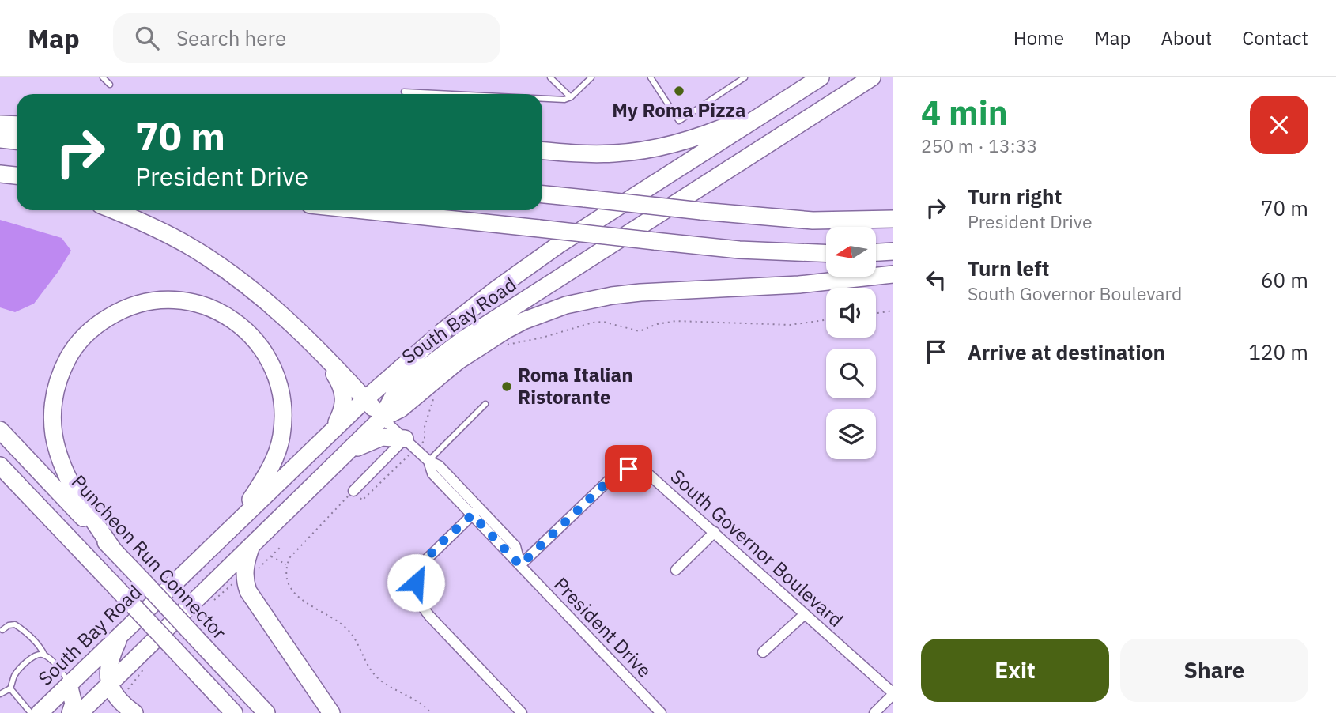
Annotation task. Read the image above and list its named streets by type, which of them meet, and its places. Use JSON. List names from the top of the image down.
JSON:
{
  "streets": {
    "highway": ["South Bay Road", "Puncheon Run Connector"],
    "street": ["South Governor Boulevard", "President Drive"]
  },
  "crossings": [
    ["South Bay Road", "President Drive"],
    ["South Governor Boulevard", "President Drive"]
  ],
  "places": ["My Roma Pizza", "Roma Italian Ristorante"],
  "north": "left",
  "page": {
    "header": "Map",
    "search": "Search here",
    "nav": [
      "Home",
      "Map",
      "About",
      "Contact"
    ],
    "heading": ["4 min", "250 m · 13:33"],
    "turn": ["70 m", "President Drive"],
    "list": [
      {
        "name": "Turn right",
        "note": "President Drive",
        "value": "70 m"
      },
      {
        "name": "Turn left",
        "note": "South Governor Boulevard",
        "value": "60 m"
      },
      {
        "name": "Arrive at destination",
        "value": "120 m"
      }
    ],
    "buttons": ["Exit", "Share"]
  }
}
